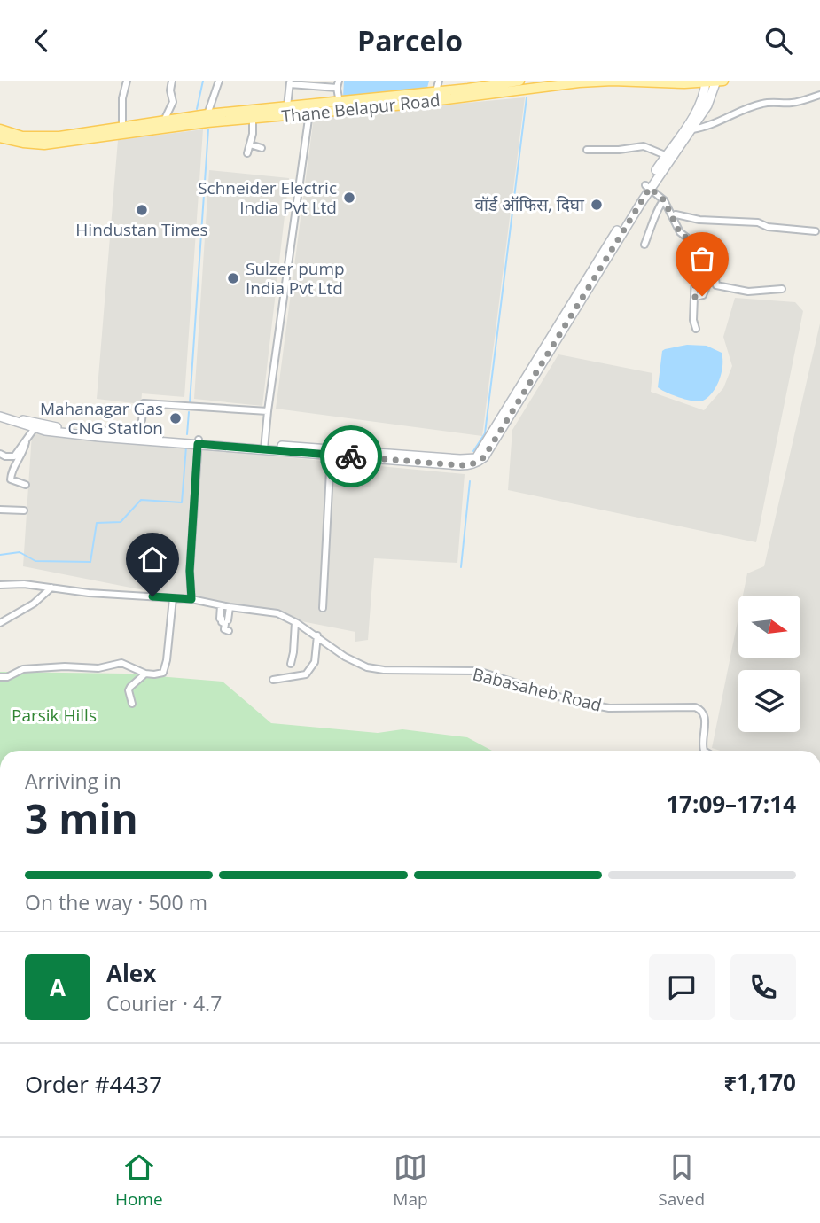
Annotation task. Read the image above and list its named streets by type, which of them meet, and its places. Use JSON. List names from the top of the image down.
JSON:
{
  "streets": {
    "main road": ["Thane Belapur Road"],
    "street": ["Babasaheb Road"]
  },
  "parks": ["Parsik Hills"],
  "places": [
    "Schneider Electric India Pvt Ltd",
    "वॉर्ड ऑफिस, दिघा",
    "Hindustan Times",
    "Sulzer pump India Pvt Ltd",
    "Mahanagar Gas CNG Station"
  ],
  "north": "right",
  "page": {
    "header": "Parcelo",
    "heading": ["3 min", "Arriving in", "17:09–17:14"],
    "panel": [
      "Alex",
      "Courier · 4.7",
      "Order #4437",
      "₹1,170"
    ],
    "bar": "On the way · 500 m",
    "round": "A",
    "tabs": ["Home", "Map", "Saved"]
  }
}
